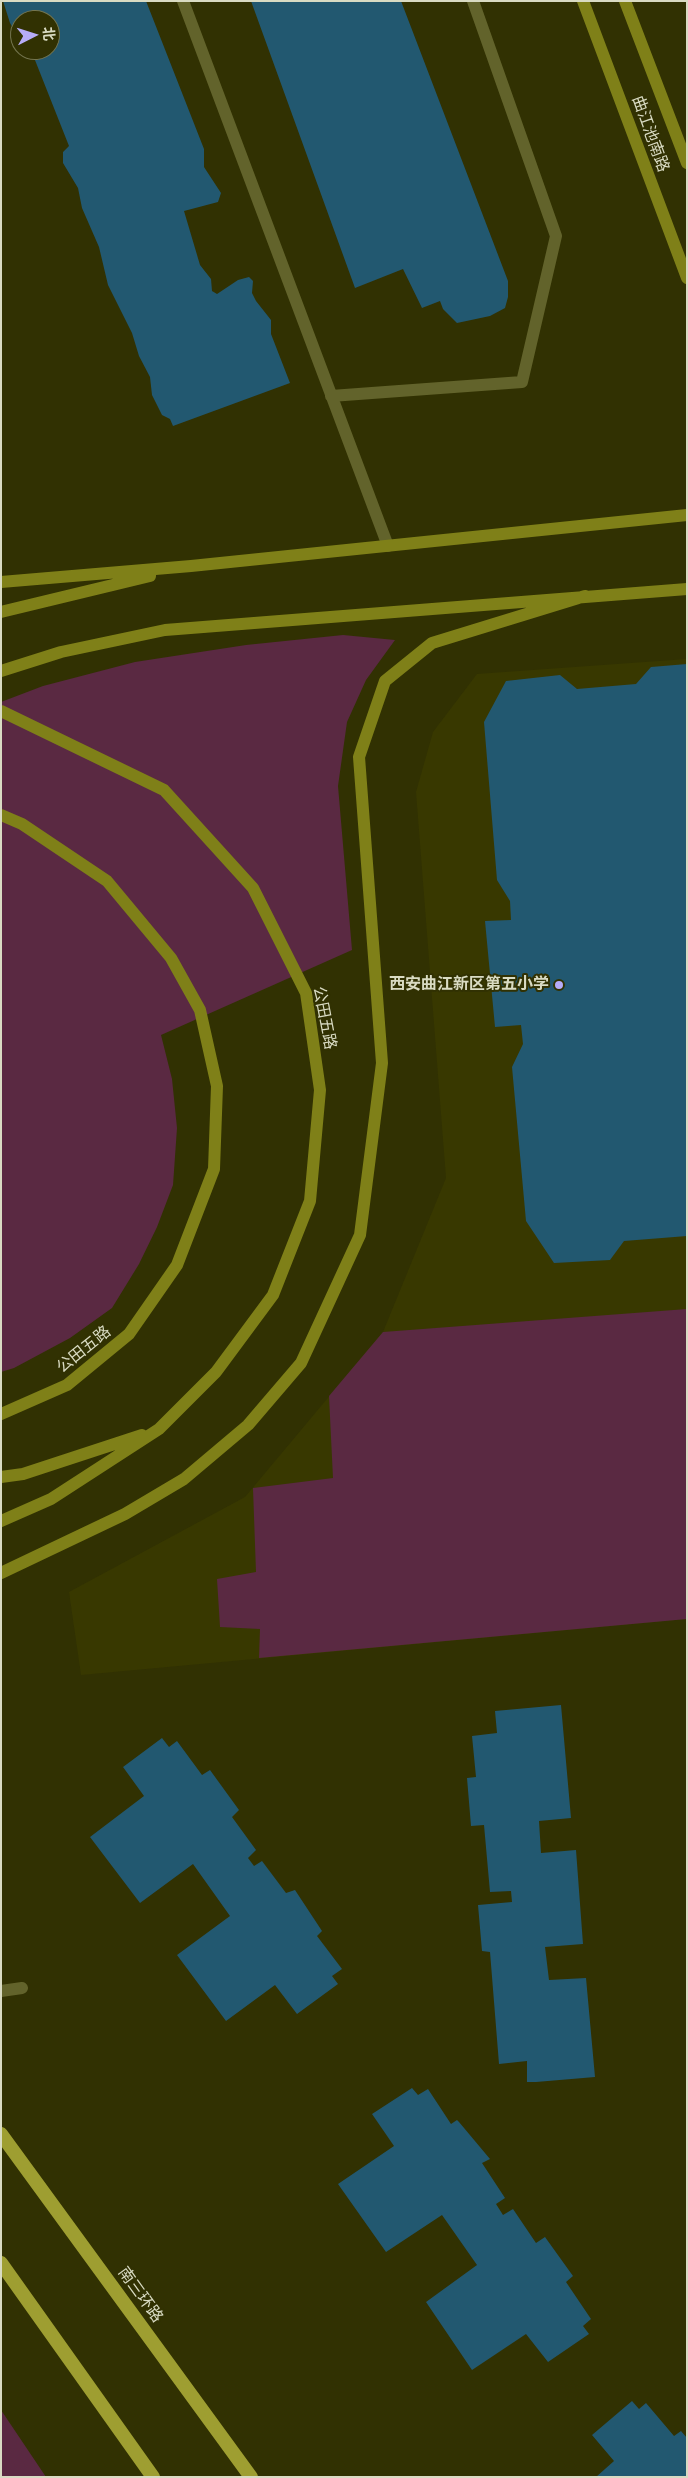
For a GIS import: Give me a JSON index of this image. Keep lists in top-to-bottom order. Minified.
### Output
{"streets":{"highway":["南三环路"],"main road":["曲江池南路","公田五路"]},"places":["西安曲江新区第五小学"],"north":"right"}
